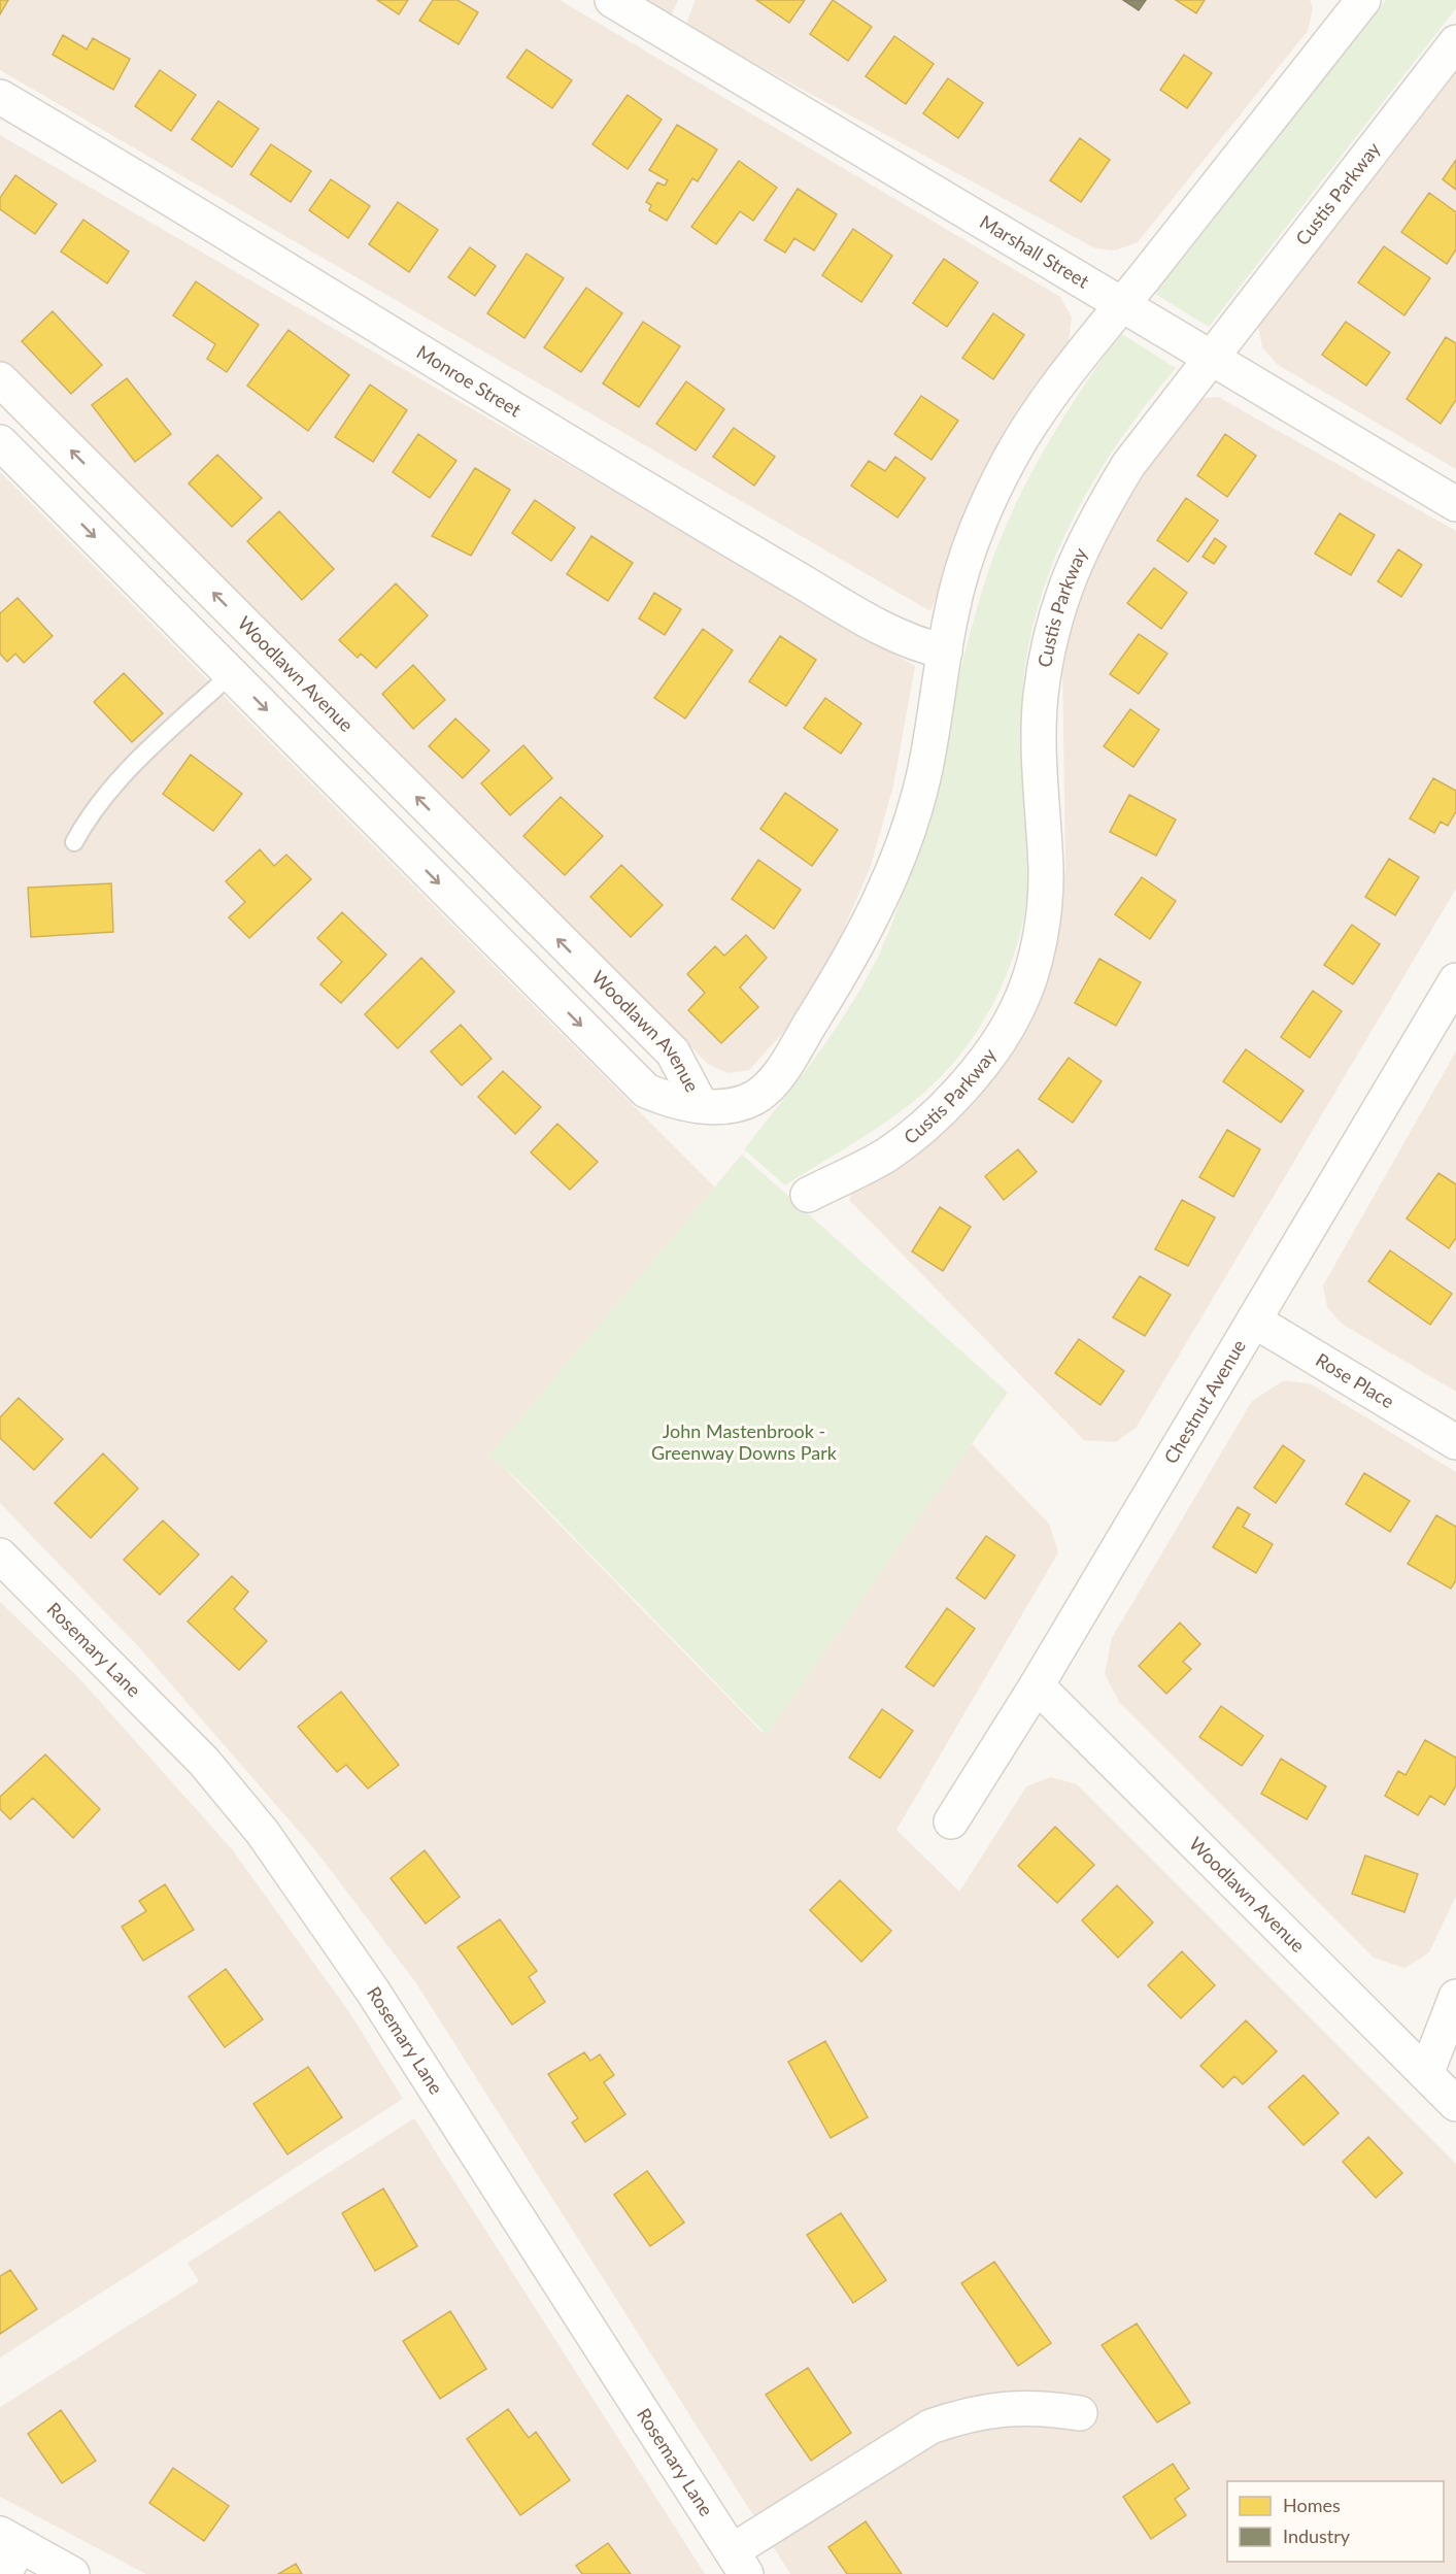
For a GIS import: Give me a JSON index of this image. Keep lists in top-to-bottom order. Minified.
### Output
{"streets":{"street":["Custis Parkway","Marshall Street","Monroe Street","Woodlawn Avenue","Rose Place","Chestnut Avenue","Rosemary Lane"]},"crossings":[["Custis Parkway","Marshall Street"],["Woodlawn Avenue","Chestnut Avenue"],["Rose Place","Chestnut Avenue"]],"parks":["John Mastenbrook - Greenway Downs Park"],"legend":["Homes","Industry"]}
